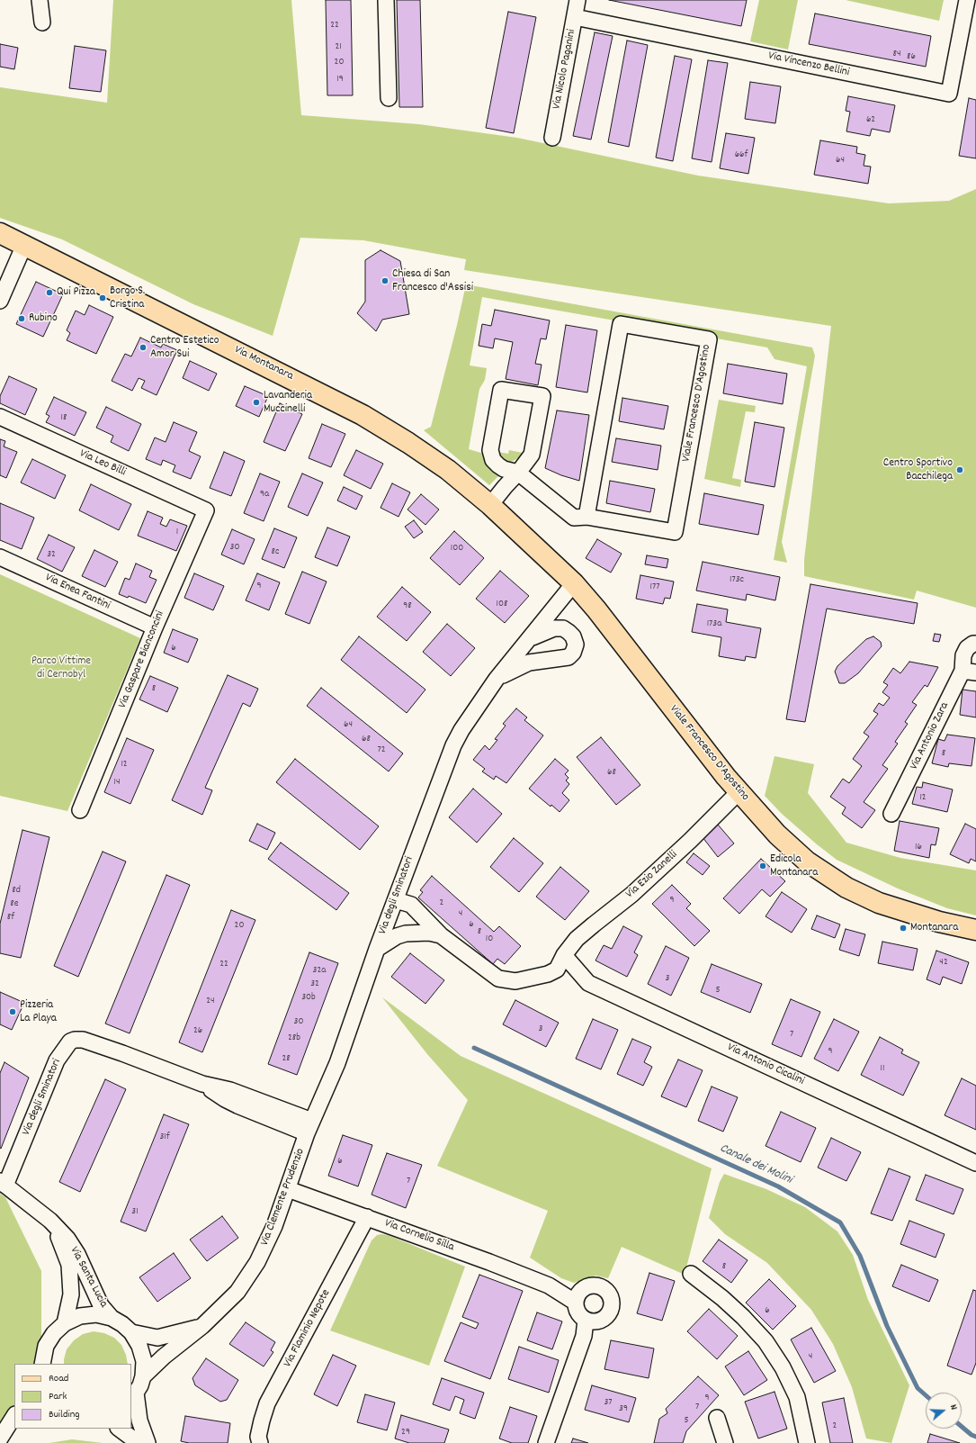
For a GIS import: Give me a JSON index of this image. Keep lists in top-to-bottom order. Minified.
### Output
{"streets":{"main road":["Via Montanara","Viale Francesco D'Agostino"],"street":["Via Vincenzo Bellini","Via Nicolo Paganini","Via Leo Billi","Via Enea Fantini","Via Gaspare Bianconcini","Via Antonio Zara","Via Ezio Zanelli","Via degli Sminatori","Via Antonio Cicalini","Via Clemente Prudenzio","Via Cornelio Silla","Via Santa Lucia","Via Flaminio Nepote"]},"crossings":[["Via Vincenzo Bellini","Via Nicolo Paganini"],["Via Montanara","Viale Francesco D'Agostino"],["Viale Francesco D'Agostino","Via Ezio Zanelli"],["Viale Francesco D'Agostino","Via degli Sminatori"],["Via Leo Billi","Via Gaspare Bianconcini"],["Via Enea Fantini","Via Gaspare Bianconcini"],["Via Ezio Zanelli","Via Antonio Cicalini"],["Via degli Sminatori","Via Clemente Prudenzio"],["Via degli Sminatori","Via Santa Lucia"],["Via Clemente Prudenzio","Via Cornelio Silla"],["Via Clemente Prudenzio","Via Santa Lucia"],["Via Cornelio Silla","Via Flaminio Nepote"]],"water":["Canale dei Molini"],"parks":["Parco Vittime di Cernobyl"],"places":["Chiesa di San Francesco d'Assisi","Qui Pizza","Borgo S. Cristina","Rubino","Centro Estetico Amor Sui","Lavanderia Muccinelli","Centro Sportivo Bacchilega","Edicola Montanara","Montanara","Pizzeria La Playa"],"house_numbers":["22","21","84","86","20","19","62","66f","64","18","9a","1","30","100","8c","32","173c","9","177","108","98","173a","6","8","64","68","72","8","12","68","14","12","16","8d","9","2","8e","4","8f","6","20","8","10","42","22","32a","3","32","5","30b","24","30","3","26","7","28b","9","28","11","31f","6","7","31","8","6","4","9","37","7","39","5","2","29"],"legend":["Road","Park","Building"],"north":"right"}
